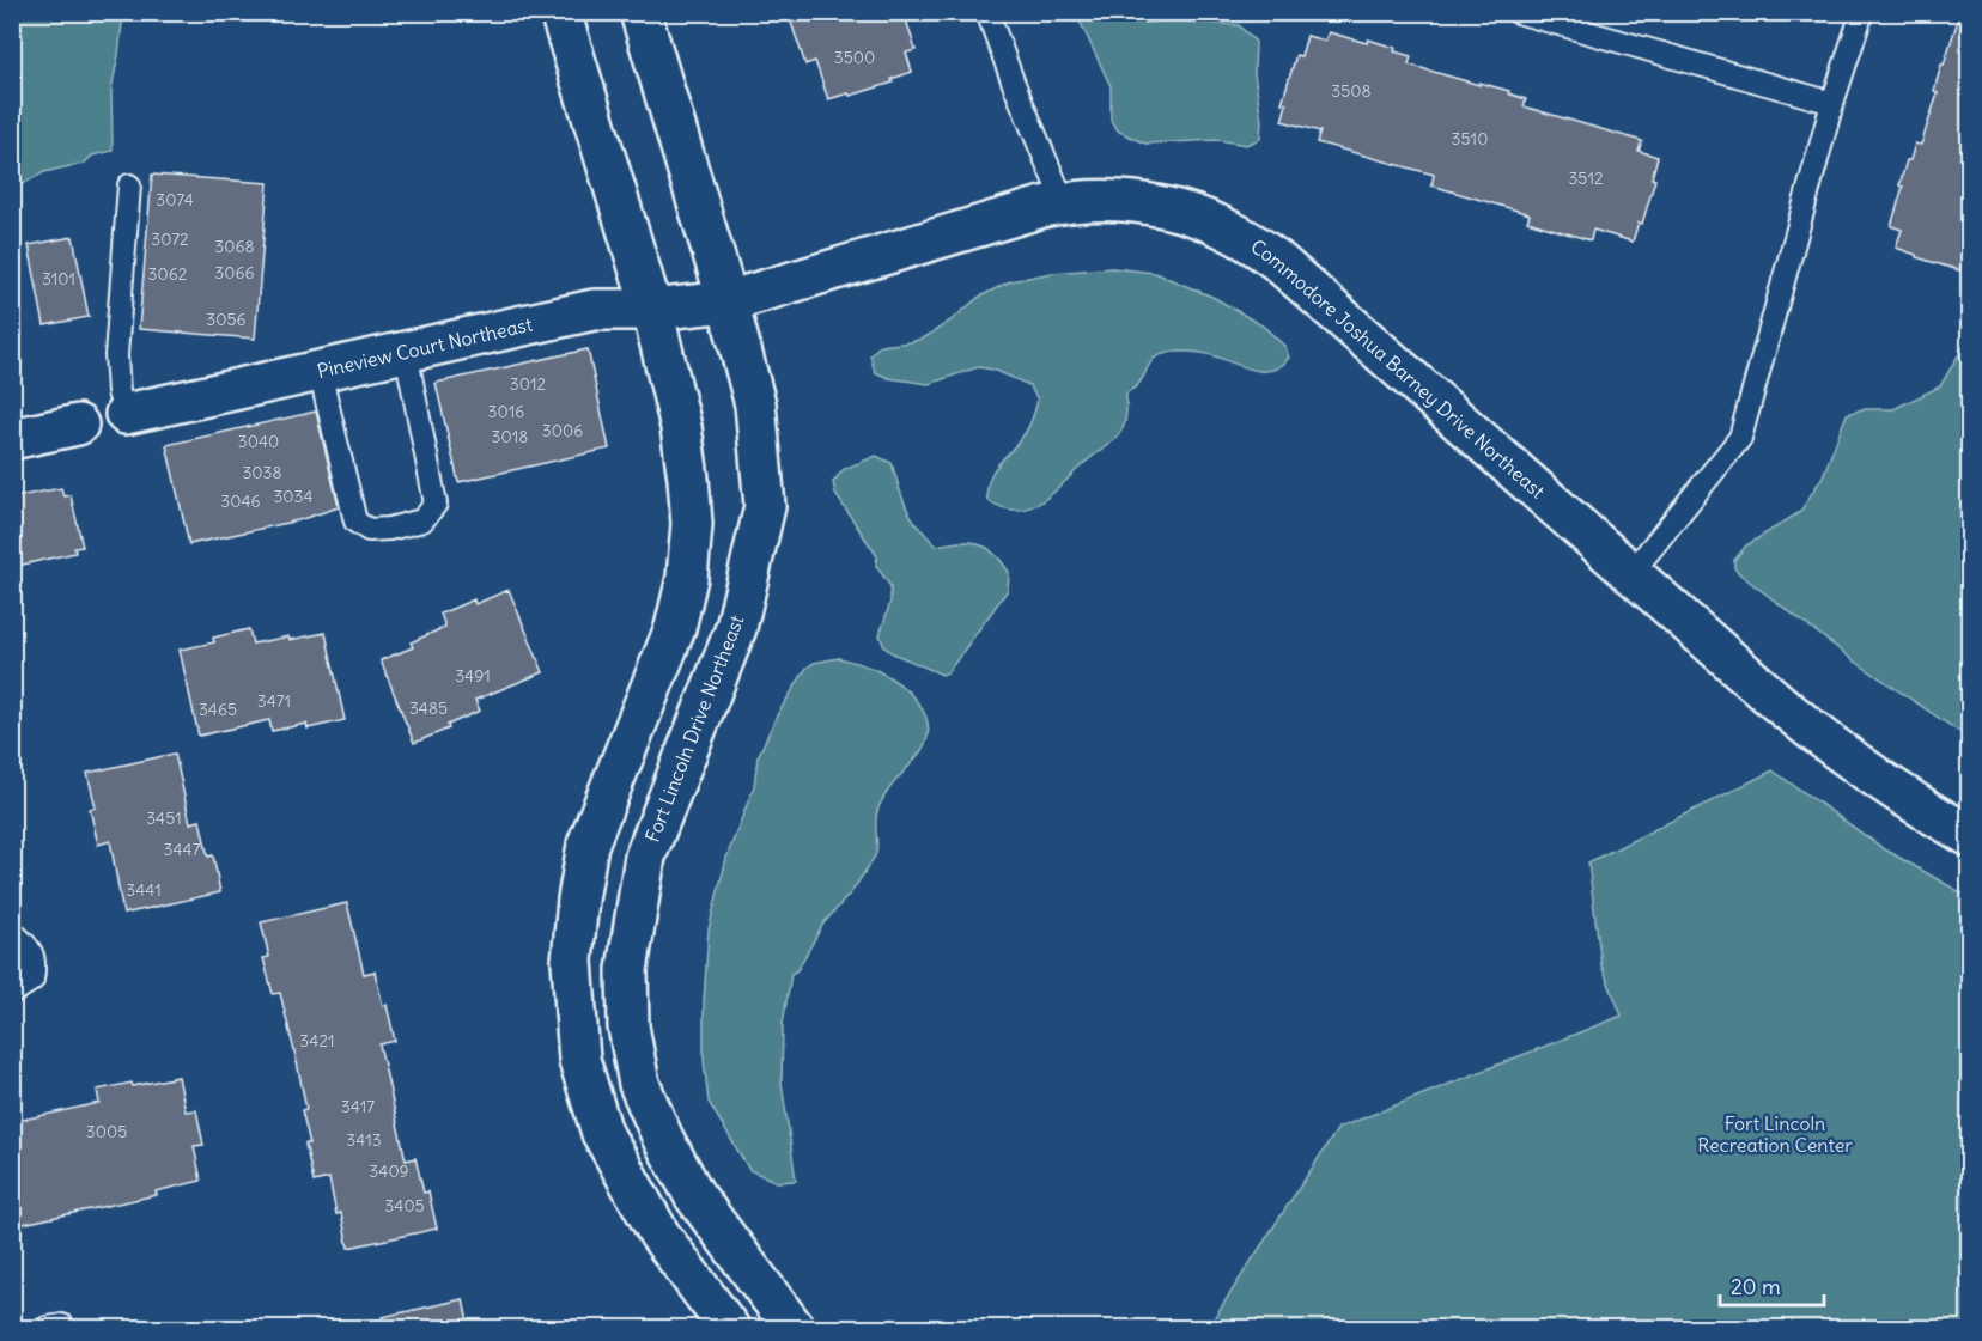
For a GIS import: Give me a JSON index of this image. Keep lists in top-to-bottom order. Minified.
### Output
{"streets":{"street":["Pineview Court Northeast","Commodore Joshua Barney Drive Northeast","Fort Lincoln Drive Northeast"]},"crossings":[["Pineview Court Northeast","Commodore Joshua Barney Drive Northeast"],["Pineview Court Northeast","Fort Lincoln Drive Northeast"],["Commodore Joshua Barney Drive Northeast","Fort Lincoln Drive Northeast"]],"parks":["Fort Lincoln Recreation Center"],"house_numbers":["3500","3508","3510","3512","3074","3072","3068","3066","3062","3101","3056","3012","3016","3006","3018","3040","3038","3034","3046","3491","3471","3485","3465","3451","3447","3441","3421","3417","3005","3413","3409","3405"],"scale_bar":"20 m"}
